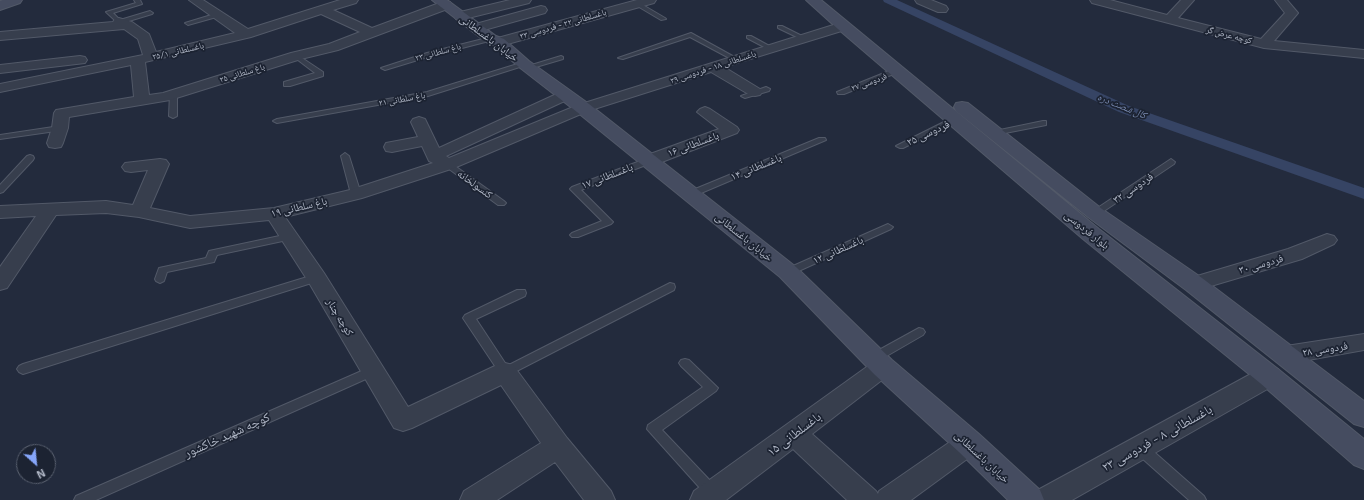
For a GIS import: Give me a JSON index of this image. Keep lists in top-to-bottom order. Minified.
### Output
{"streets":{"main road":["خیابان باغسلطانی","بلوار فردوسی"],"street":["باغسلطانی ۲۲ - فردوسی ۳۳","کوچه عرض گر","باغسلطانی ۲۵/۱","باغسلطانی ۱۸ - فردوسی ۲۹","باغ سلطانی ۲۵","باغسلطانی ۱۶","باغ سلطانی ۱۹","فردوسی ۳۰","کوچه چنار","فردوسی ۲۸","باغسلطانی ۱۵","باغسلطانی ۸ - فردوسی ۲۳"],"lane":["باغ سلطانی ۲۳","فردوسی ۲۷","باغ سلطانی ۲۱","فردوسی ۲۵","باغسلطانی ۱۴","باغسلطانی ۱۷","کنسولخانه","فردوسی ۳۲","باغسلطانی ۱۲","کوچه شهید خاکشور"]},"crossings":[["باغسلطانی ۲۲ - فردوسی ۳۳","خیابان باغسلطانی"],["باغسلطانی ۲۲ - فردوسی ۳۳","باغ سلطانی ۲۳"],["خیابان باغسلطانی","باغ سلطانی ۲۳"],["خیابان باغسلطانی","باغسلطانی ۱۸ - فردوسی ۲۹"],["خیابان باغسلطانی","باغ سلطانی ۲۵"],["خیابان باغسلطانی","باغ سلطانی ۲۱"],["خیابان باغسلطانی","باغسلطانی ۱۶"],["خیابان باغسلطانی","باغسلطانی ۱۴"],["خیابان باغسلطانی","باغسلطانی ۱۷"],["خیابان باغسلطانی","باغ سلطانی ۱۹"],["خیابان باغسلطانی","باغسلطانی ۱۲"],["خیابان باغسلطانی","باغسلطانی ۱۵"],["باغسلطانی ۱۸ - فردوسی ۲۹","باغ سلطانی ۱۹"],["باغسلطانی ۱۸ - فردوسی ۲۹","بلوار فردوسی"],["فردوسی ۲۷","بلوار فردوسی"],["فردوسی ۲۵","بلوار فردوسی"],["باغسلطانی ۱۶","باغسلطانی ۱۷"],["کنسولخانه","باغ سلطانی ۱۹"],["فردوسی ۳۲","بلوار فردوسی"],["باغ سلطانی ۱۹","کوچه چنار"],["بلوار فردوسی","فردوسی ۳۰"],["بلوار فردوسی","فردوسی ۲۸"],["بلوار فردوسی","باغسلطانی ۸ - فردوسی ۲۳"],["کوچه چنار","کوچه شهید خاکشور"]],"water":["کال شصت دره"],"north":"bottom right"}
